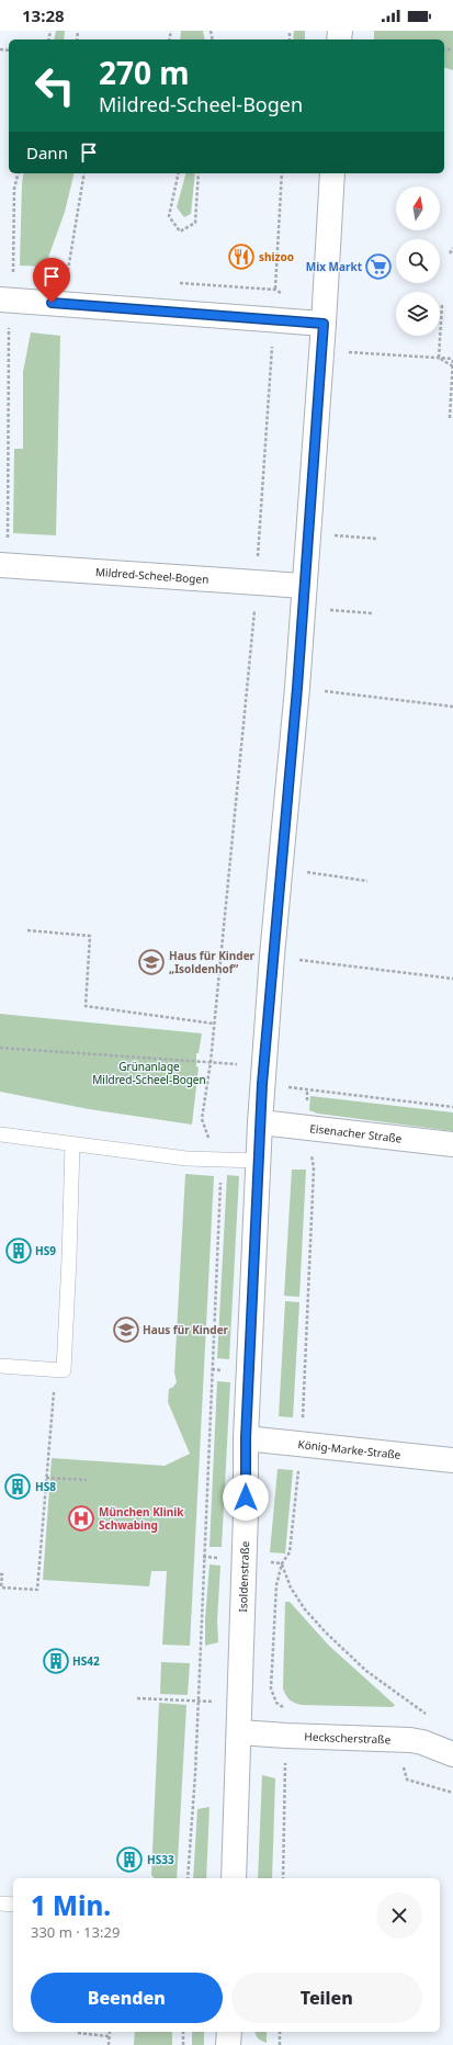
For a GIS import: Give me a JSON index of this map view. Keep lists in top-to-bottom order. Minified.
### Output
{"streets":{"street":["Mildred-Scheel-Bogen","Eisenacher Straße","König-Marke-Straße","Isoldenstraße","Heckscherstraße"]},"crossings":[["Mildred-Scheel-Bogen","Isoldenstraße"],["Eisenacher Straße","Isoldenstraße"],["König-Marke-Straße","Isoldenstraße"],["Isoldenstraße","Heckscherstraße"]],"parks":["Grünanlage Mildred-Scheel-Bogen"],"places":{"restaurant":["shizoo"],"supermarket":["Mix Markt"],"school or university":["Haus für Kinder „Isoldenhof“","Haus für Kinder"],"building":["HS9","HS8","HS42","HS33"],"hospital":["München Klinik Schwabing"]},"north":"top","page":{"status":"13:28","turn":["270 m","Mildred-Scheel-Bogen"],"then":"Dann","heading":["1 Min.","330 m · 13:29"],"buttons":["Beenden","Teilen"]}}
